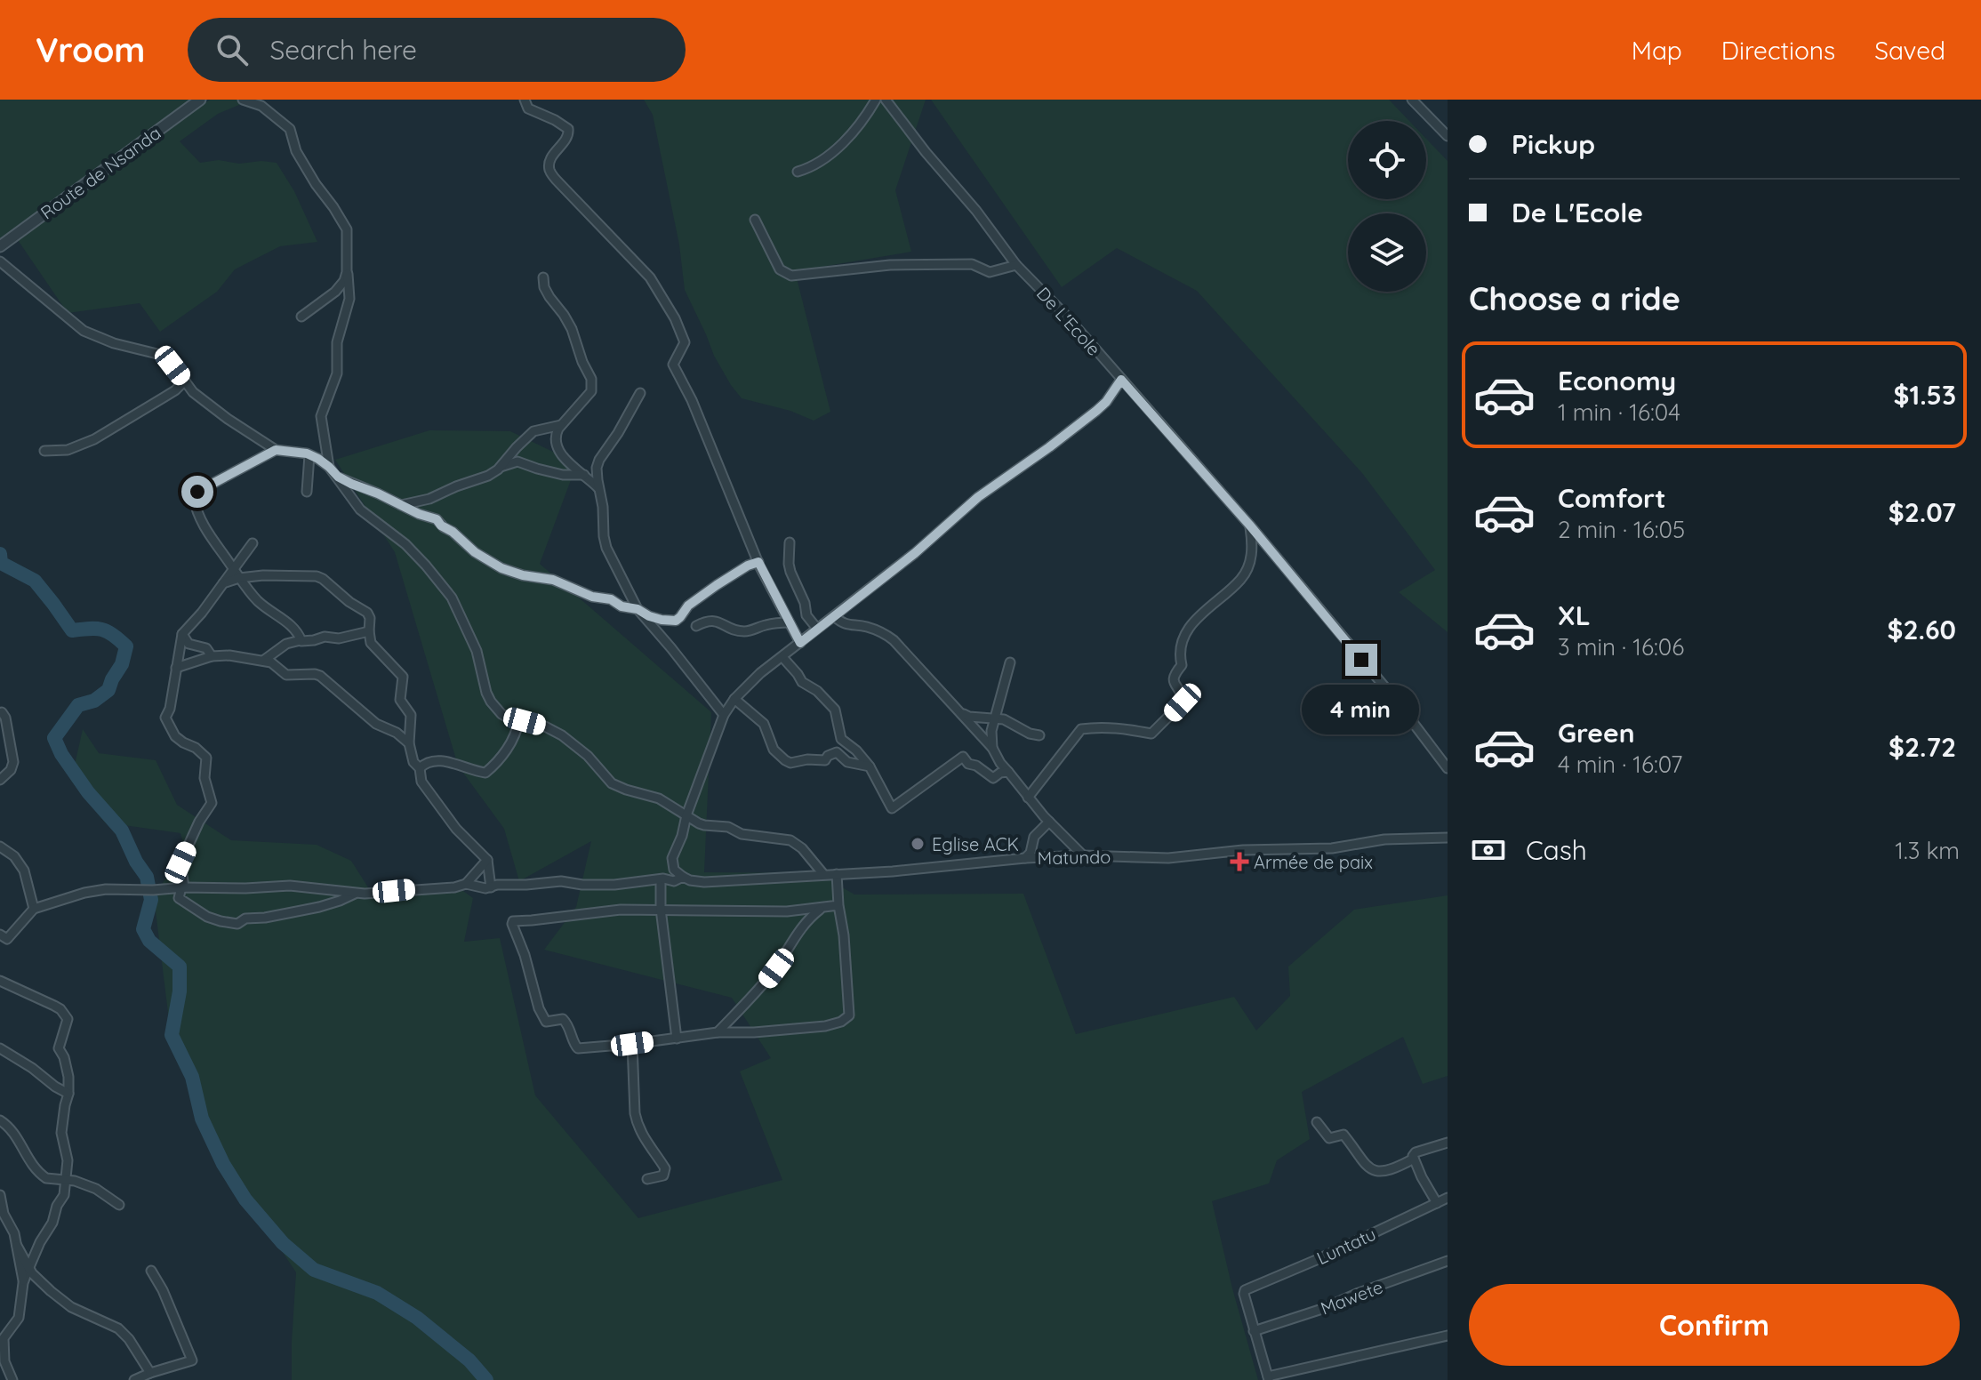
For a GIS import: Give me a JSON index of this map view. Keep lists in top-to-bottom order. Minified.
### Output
{"streets":{"street":["Route de Nsanda","De L'Ecole","Matundo","Luntatu","Mawete"]},"crossings":[["Luntatu","Mawete"]],"places":{"other":["Eglise ACK"],"health":["Armée de paix"]},"page":{"header":"Vroom","search":"Search here","nav":["Map","Directions","Saved"],"banner":["Pickup","De L'Ecole"],"heading":"Choose a ride","list":[{"name":"Economy","note":"1 min · 16:04","value":"$1.53"},{"name":"Comfort","note":"2 min · 16:05","value":"$2.07"},{"name":"XL","note":"3 min · 16:06","value":"$2.60"},{"name":"Green","note":"4 min · 16:07","value":"$2.72"}],"bubble":"4 min","pay":["Cash","1.3 km"],"buttons":"Confirm"}}
